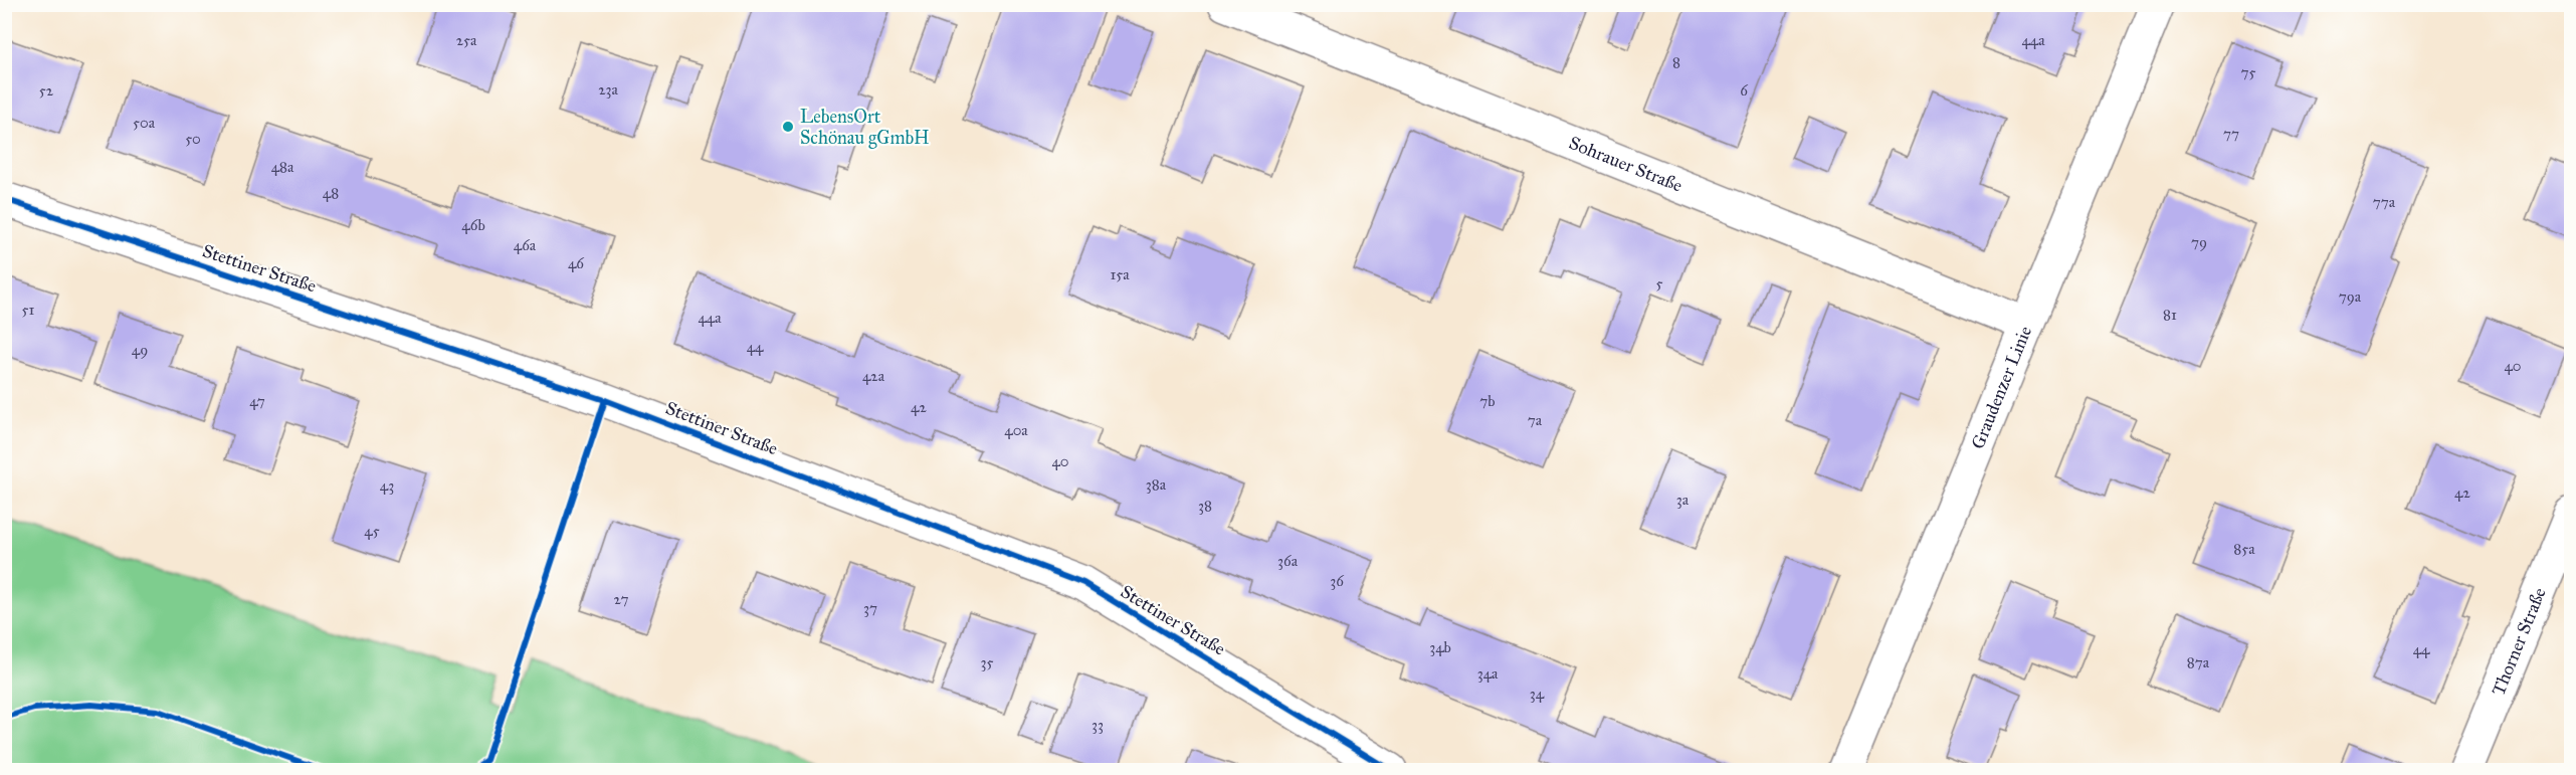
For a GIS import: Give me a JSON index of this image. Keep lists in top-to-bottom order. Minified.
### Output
{"streets":{"street":["Sohrauer Straße","Stettiner Straße","Graudenzer Linie","Thorner Straße"]},"crossings":[["Sohrauer Straße","Graudenzer Linie"]],"places":["LebensOrt Schönau gGmbH"],"house_numbers":["25a","44a","8","75","23a","52","6","50a","77","50","48a","48","77a","46b","79","46a","46","15a","5","79a","51","81","44a","44","49","40","42a","47","7b","42","7a","40a","40","38a","43","42","3a","38","45","85a","36a","36","27","37","34b","44","35","87a","34a","34","33"]}
